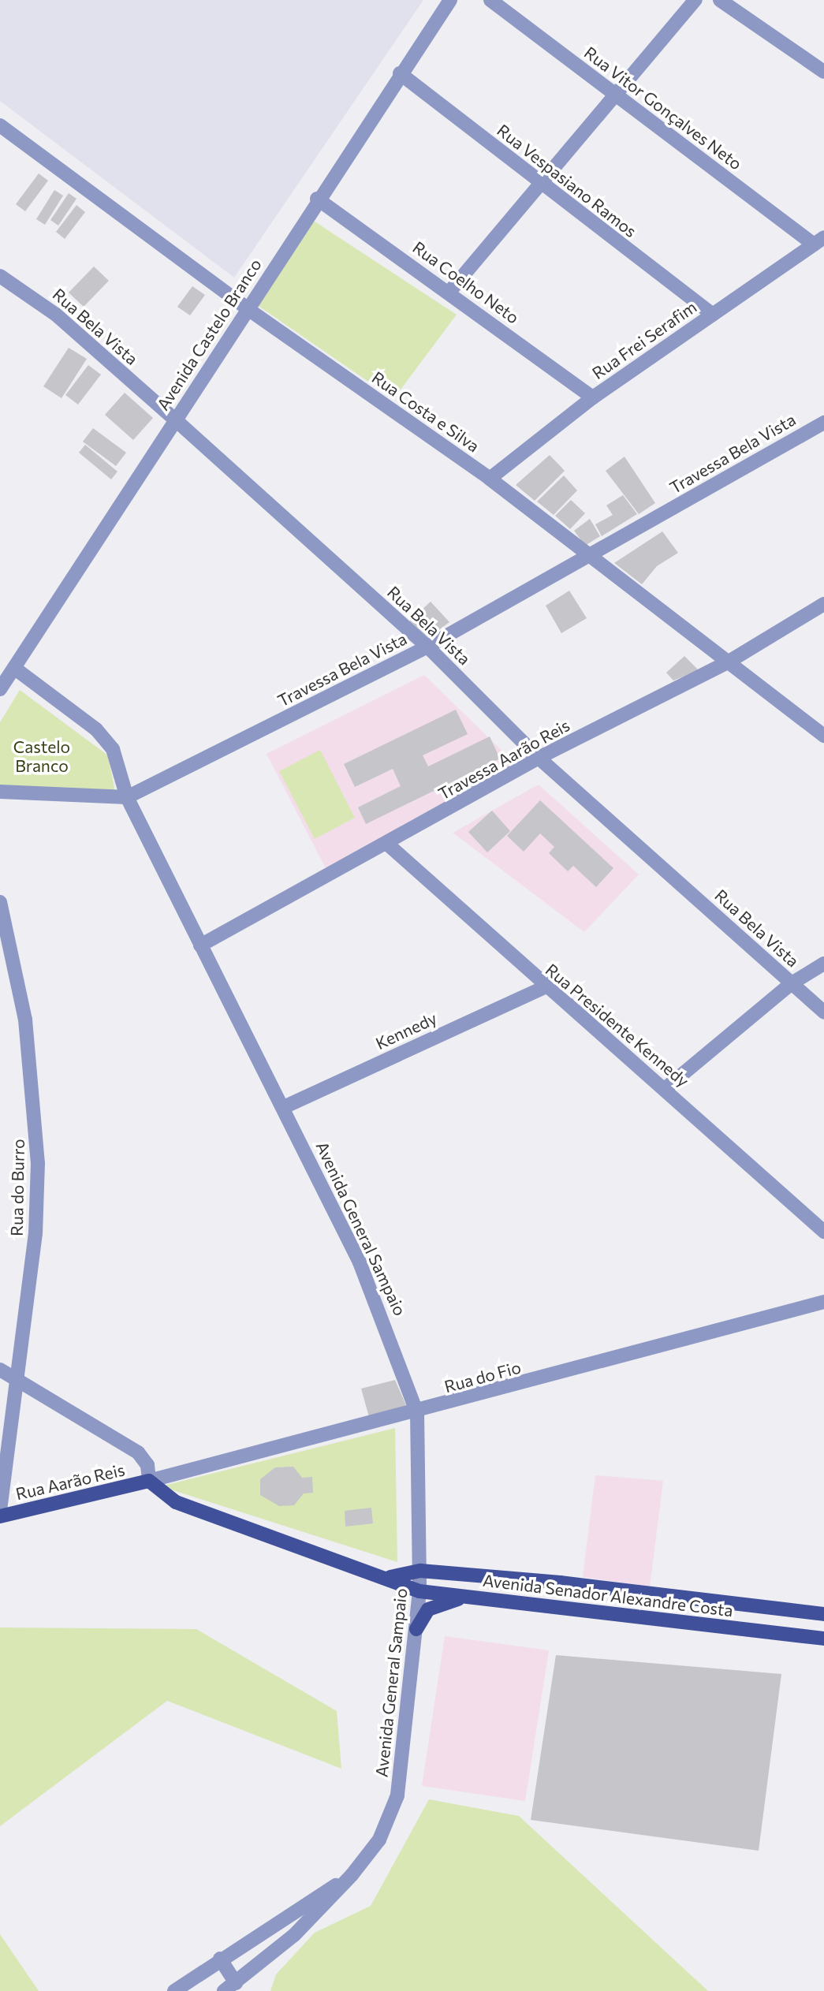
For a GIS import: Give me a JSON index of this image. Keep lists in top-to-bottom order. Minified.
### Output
{"streets":{"main road":["Rua Aarão Reis","Avenida Senador Alexandre Costa"],"street":["Rua Vitor Gonçalves Neto","Rua Vespasiano Ramos","Rua Coelho Neto","Rua Bela Vista","Avenida Castelo Branco","Rua Frei Serafim","Rua Costa e Silva","Travessa Bela Vista","Travessa Aarão Reis","Rua Presidente Kennedy","Kennedy","Rua do Burro","Avenida General Sampaio","Rua do Fio"]},"crossings":[["Rua Vitor Gonçalves Neto","Rua Frei Serafim"],["Rua Vespasiano Ramos","Avenida Castelo Branco"],["Rua Vespasiano Ramos","Rua Frei Serafim"],["Rua Coelho Neto","Avenida Castelo Branco"],["Rua Coelho Neto","Rua Frei Serafim"],["Rua Bela Vista","Avenida Castelo Branco"],["Rua Bela Vista","Travessa Bela Vista"],["Rua Bela Vista","Travessa Aarão Reis"],["Avenida Castelo Branco","Rua Costa e Silva"],["Avenida Castelo Branco","Avenida General Sampaio"],["Rua Frei Serafim","Rua Costa e Silva"],["Rua Costa e Silva","Travessa Bela Vista"],["Rua Costa e Silva","Travessa Aarão Reis"],["Travessa Bela Vista","Avenida General Sampaio"],["Travessa Aarão Reis","Rua Presidente Kennedy"],["Travessa Aarão Reis","Avenida General Sampaio"],["Rua Presidente Kennedy","Kennedy"],["Kennedy","Avenida General Sampaio"],["Avenida General Sampaio","Rua do Fio"],["Avenida General Sampaio","Avenida Senador Alexandre Costa"],["Rua do Fio","Rua Aarão Reis"],["Rua do Fio","Avenida Senador Alexandre Costa"],["Rua Aarão Reis","Avenida Senador Alexandre Costa"]],"parks":["Castelo Branco"]}
